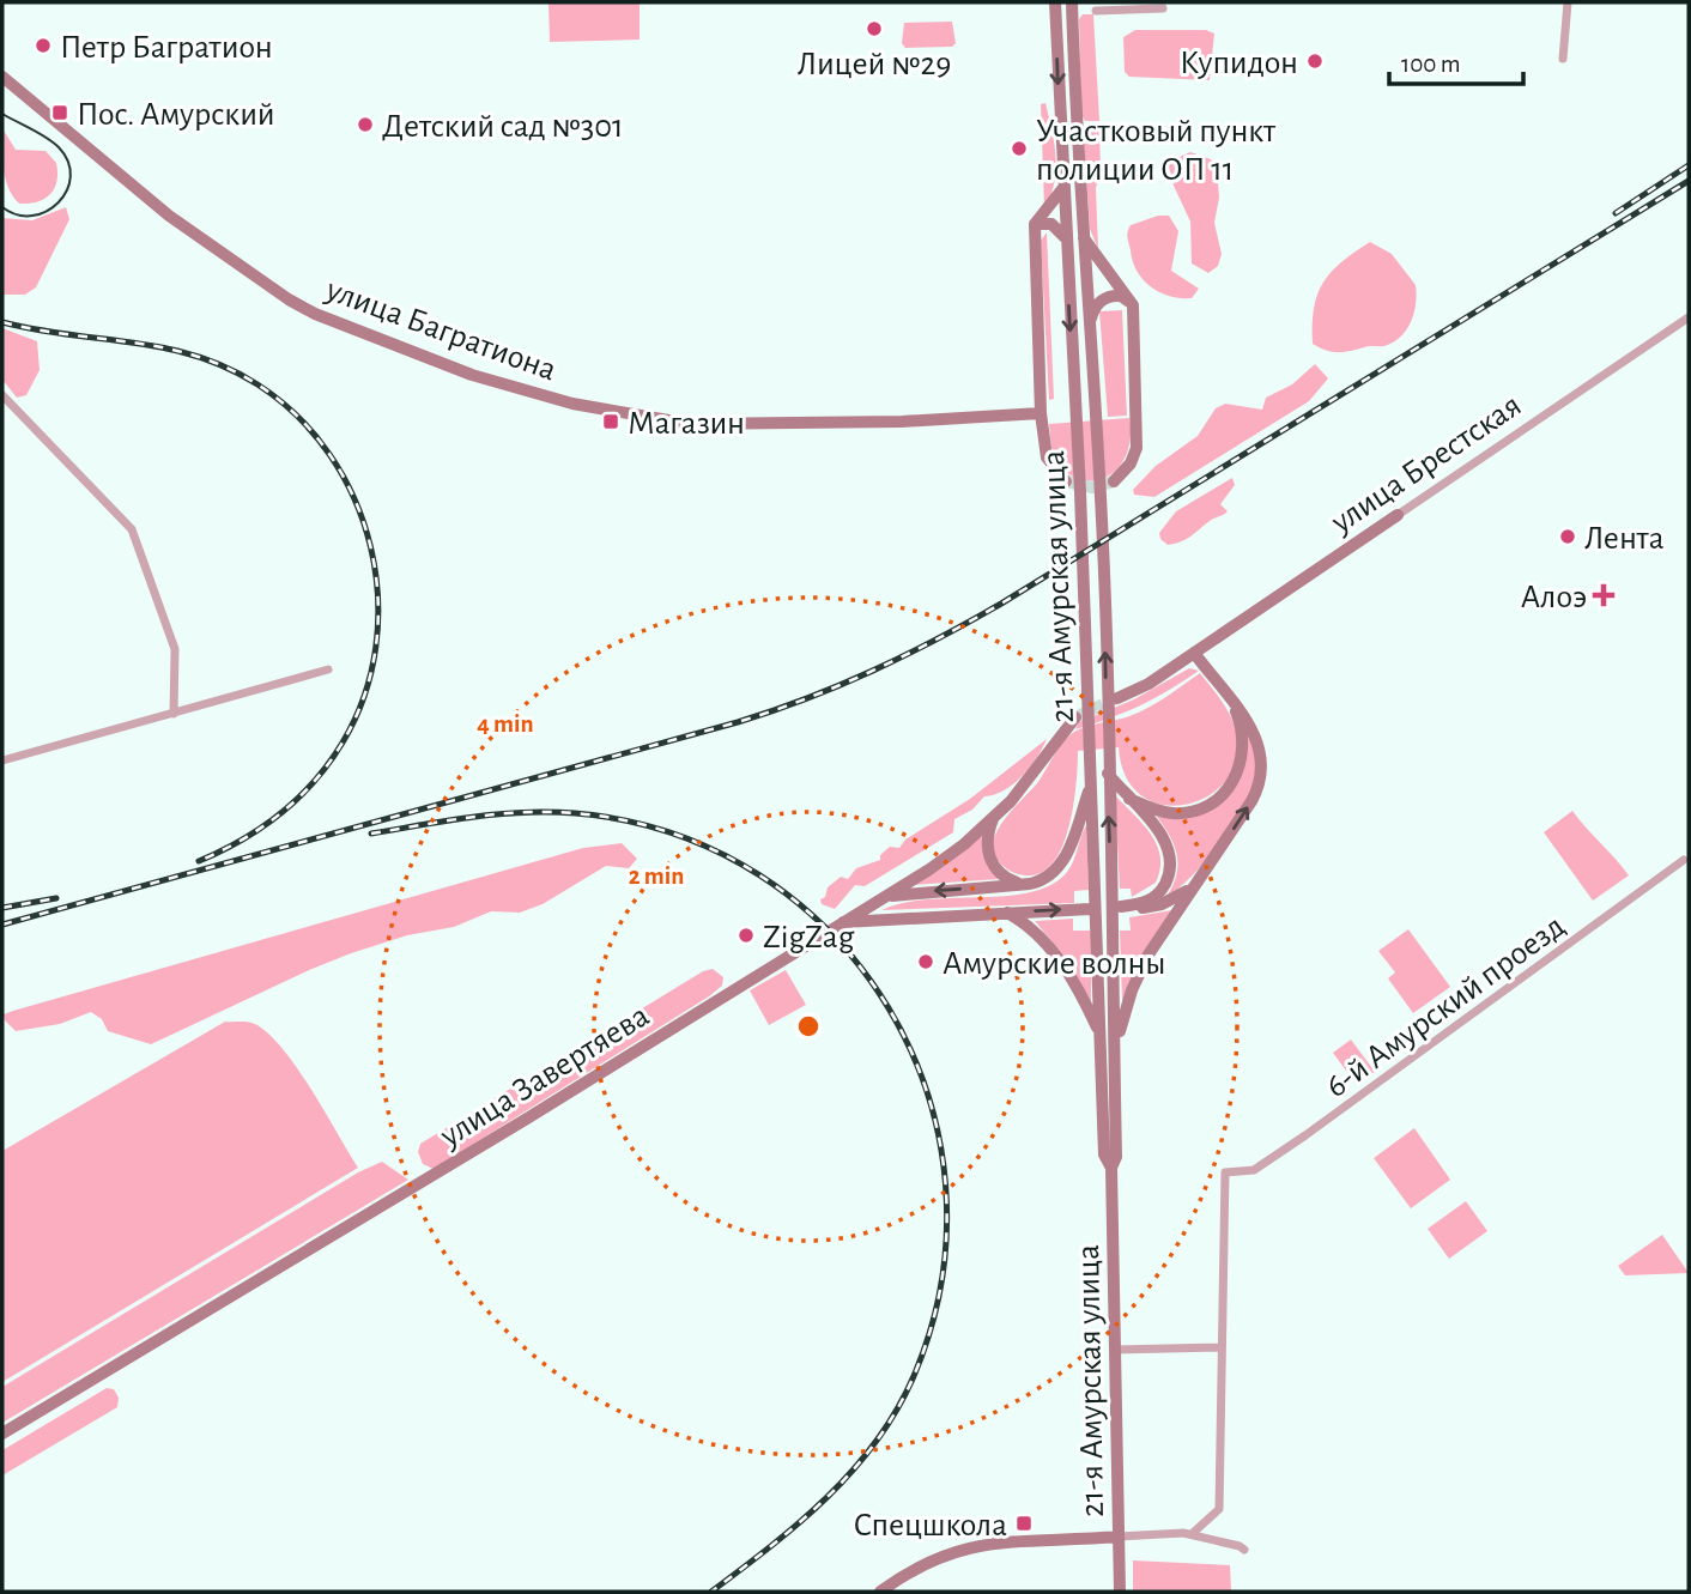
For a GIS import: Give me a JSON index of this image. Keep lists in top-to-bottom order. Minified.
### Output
{"streets":{"main road":["улица Багратиона","улица Брестская","21-я Амурская улица","улица Завертяева"],"street":["6-й Амурский проезд"]},"places":{"other":["Лицей №29","Петр Багратион","Купидон","Детский сад №301","Участковый пункт полиции ОП 11","Лента","ZigZag","Амурские волны"],"transit":["Пос. Амурский","Магазин","Спецшкола"],"health":["Алоэ"]},"scale_bar":"100 m","rings":["4 min","2 min"]}
